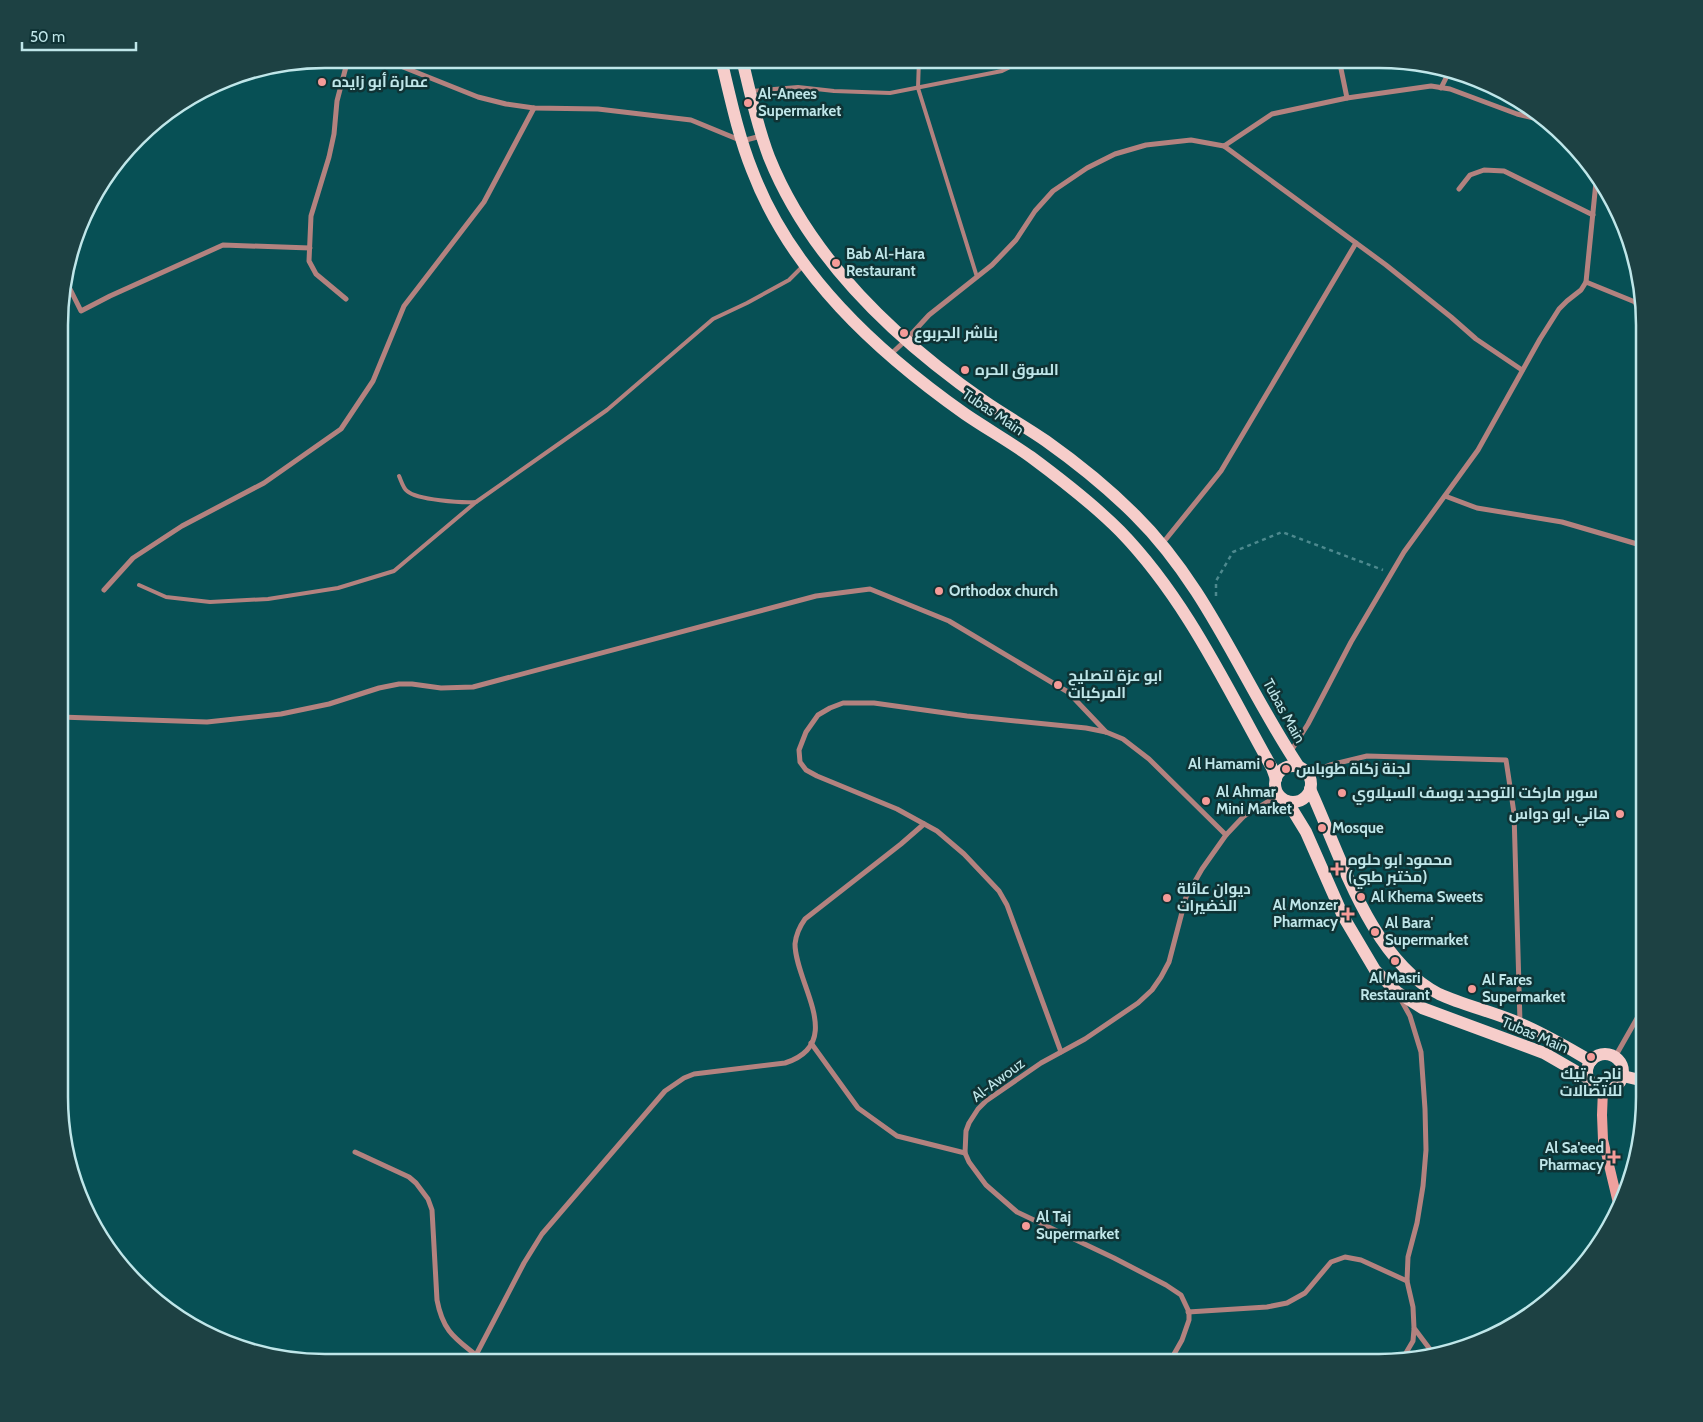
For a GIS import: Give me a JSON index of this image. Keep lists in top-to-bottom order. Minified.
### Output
{"streets":{"main road":["Tubas Main"],"street":["Al-Awouz"]},"crossings":[["Tubas Main","Al-Awouz"]],"places":{"other":["عمارة أبو زايده","Al-Anees Supermarket","Bab Al-Hara Restaurant","بناشر الجربوع","السوق الحره","Orthodox church","ابو عزة لتصليح المركبات","Al Hamami","لجنة زكاة طوباس","سوبر ماركت التوحيد يوسف السيلاوي","Al Ahmar Mini Market","هاني ابو دواس","Mosque","Al Khema Sweets","ديوان عائلة الخضيرات","Al Bara' Supermarket","Al Masri Restaurant","Al Fares Supermarket","ناجي تيك للاتصالات","Al Taj Supermarket"],"health":["محمود ابو حلوه (مختبر طبي)","Al Monzer Pharmacy","Al Sa'eed Pharmacy"]},"scale_bar":"50 m"}
